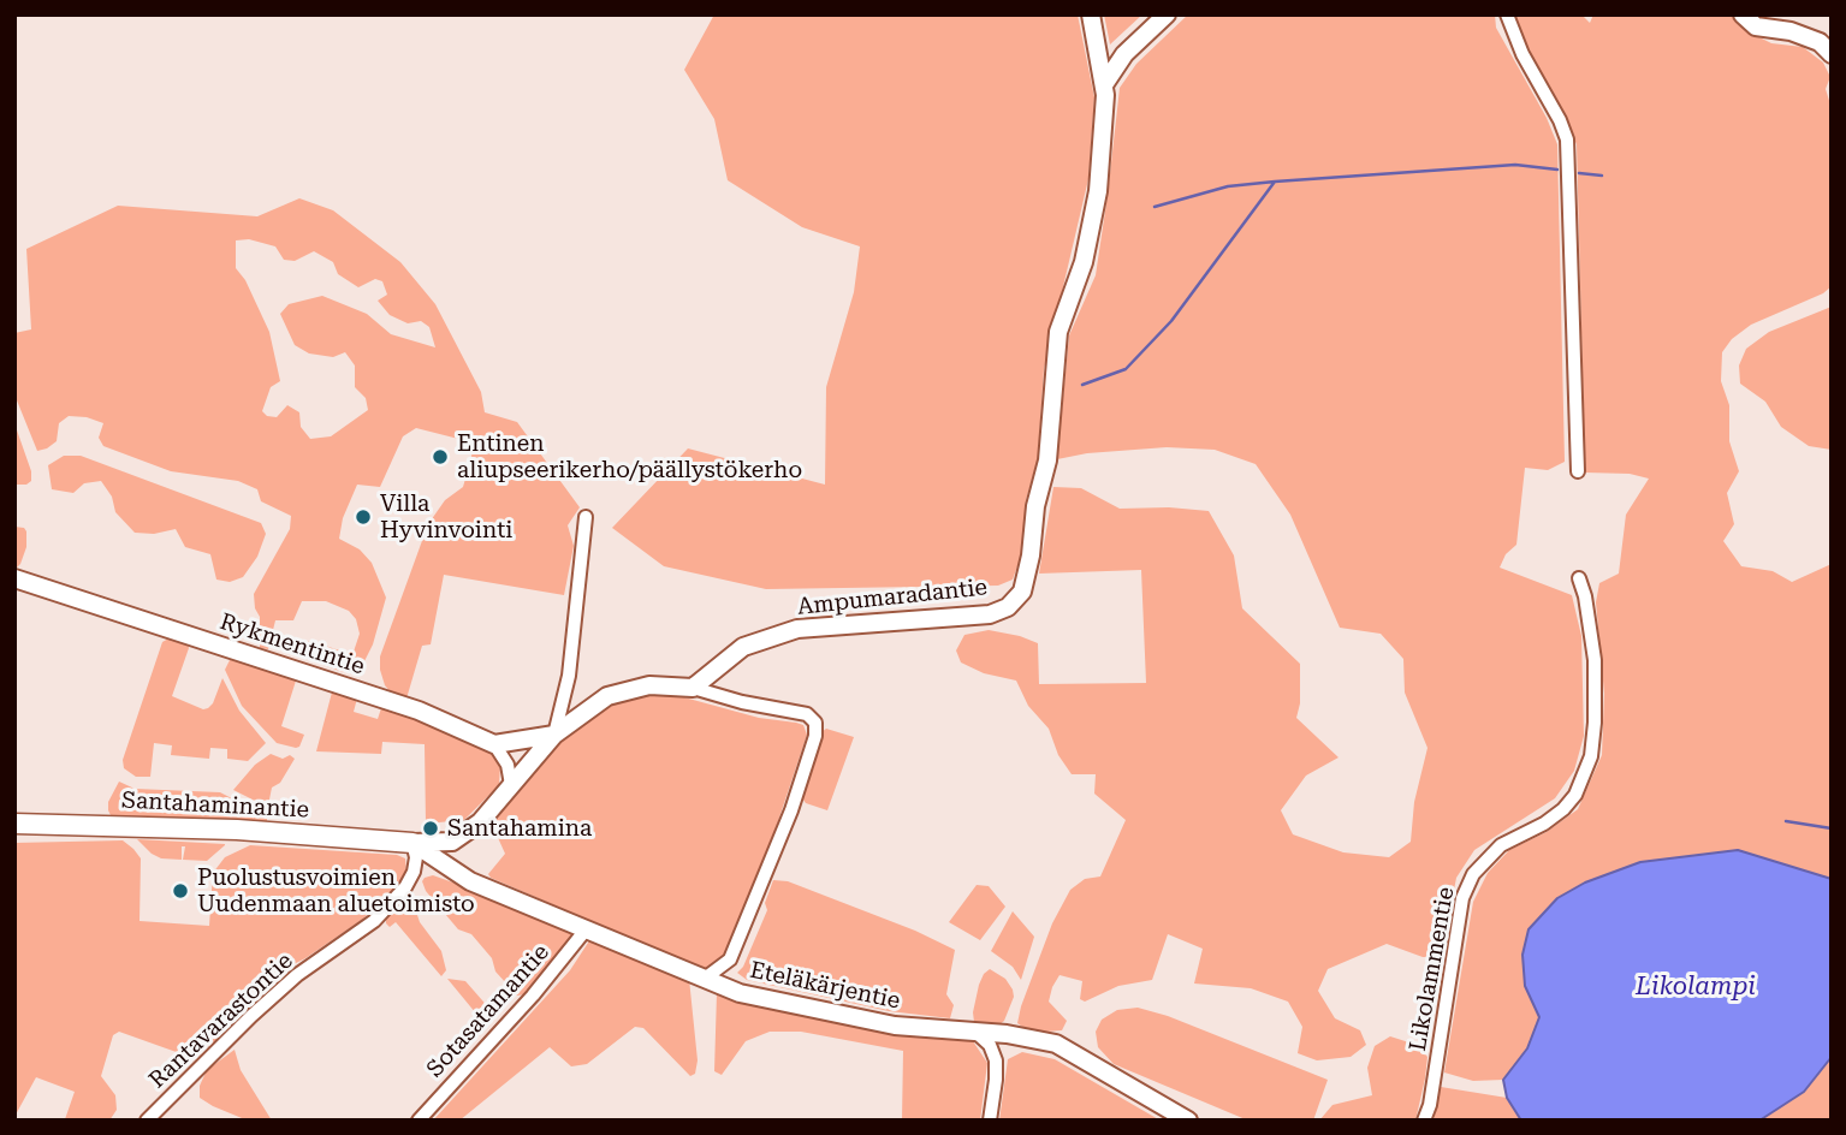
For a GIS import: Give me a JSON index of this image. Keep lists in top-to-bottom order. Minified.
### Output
{"streets":{"main road":["Santahaminantie"],"street":["Ampumaradantie","Rykmentintie","Likolammentie","Eteläkärjentie","Sotasatamantie","Rantavarastontie"]},"crossings":[["Santahaminantie","Eteläkärjentie"],["Santahaminantie","Rantavarastontie"],["Eteläkärjentie","Sotasatamantie"],["Eteläkärjentie","Rantavarastontie"]],"water":["Likolampi"],"places":["Entinen aliupseerikerho/päällystökerho","Villa Hyvinvointi","Santahamina","Puolustusvoimien Uudenmaan aluetoimisto"]}
